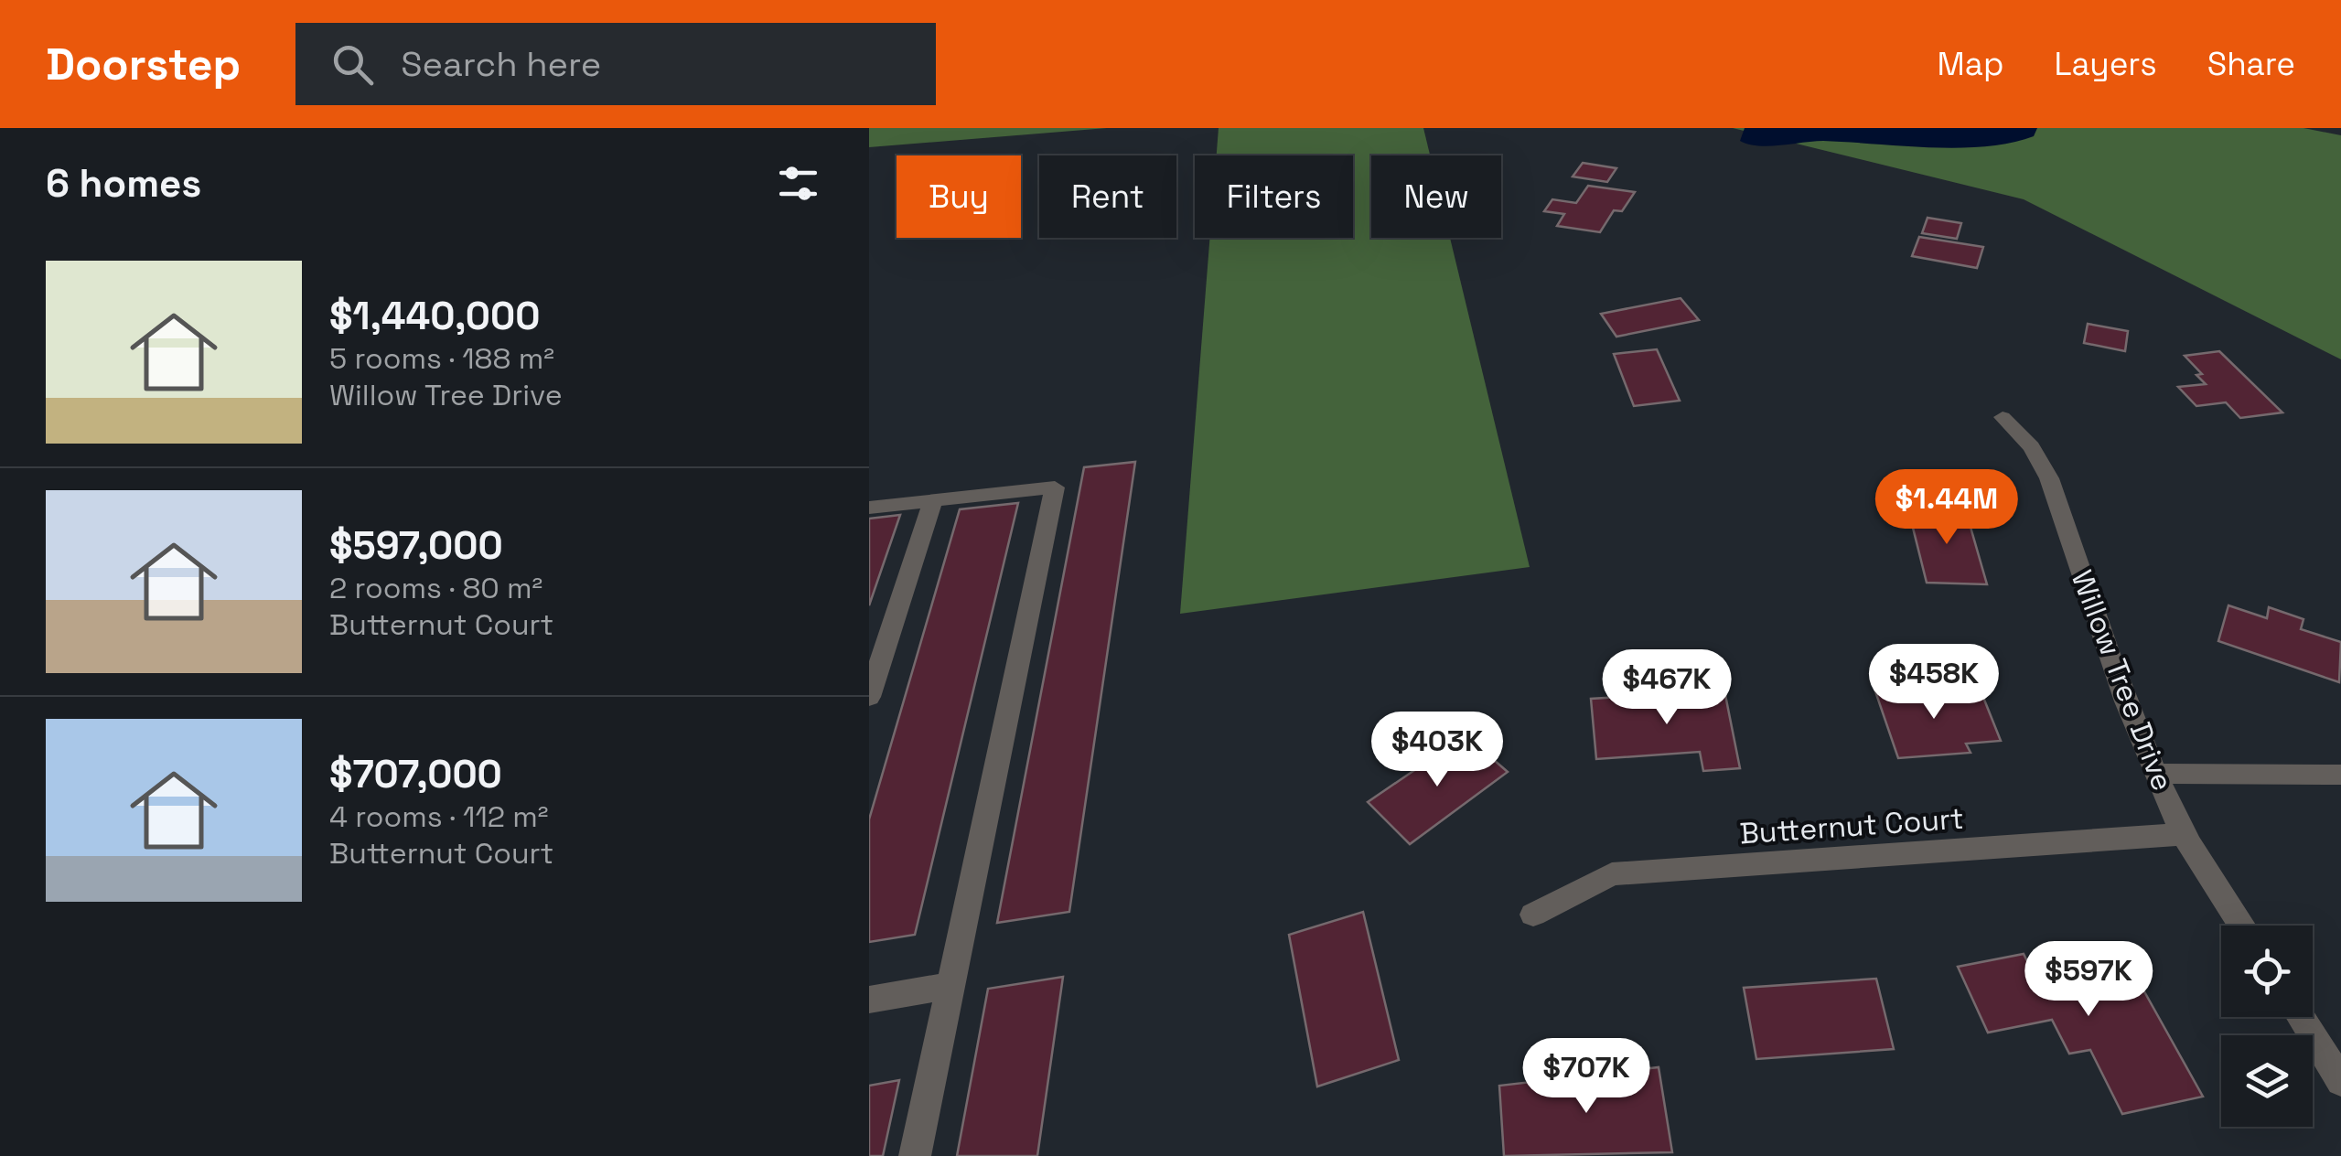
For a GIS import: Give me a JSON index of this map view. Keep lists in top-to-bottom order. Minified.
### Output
{"streets":{"street":["Willow Tree Drive","Butternut Court"]},"crossings":[["Willow Tree Drive","Butternut Court"]],"page":{"header":"Doorstep","search":"Search here","nav":["Map","Layers","Share"],"heading":"6 homes","chip":["Buy","Rent","Filters","New"],"list":[{"name":"$1,440,000","note":"5 rooms · 188 m² · Willow Tree Drive"},{"name":"$597,000","note":"2 rooms · 80 m² · Butternut Court"},{"name":"$707,000","note":"4 rooms · 112 m² · Butternut Court"}],"price":["$1.44M","$458K","$467K","$403K","$597K","$707K"]}}
